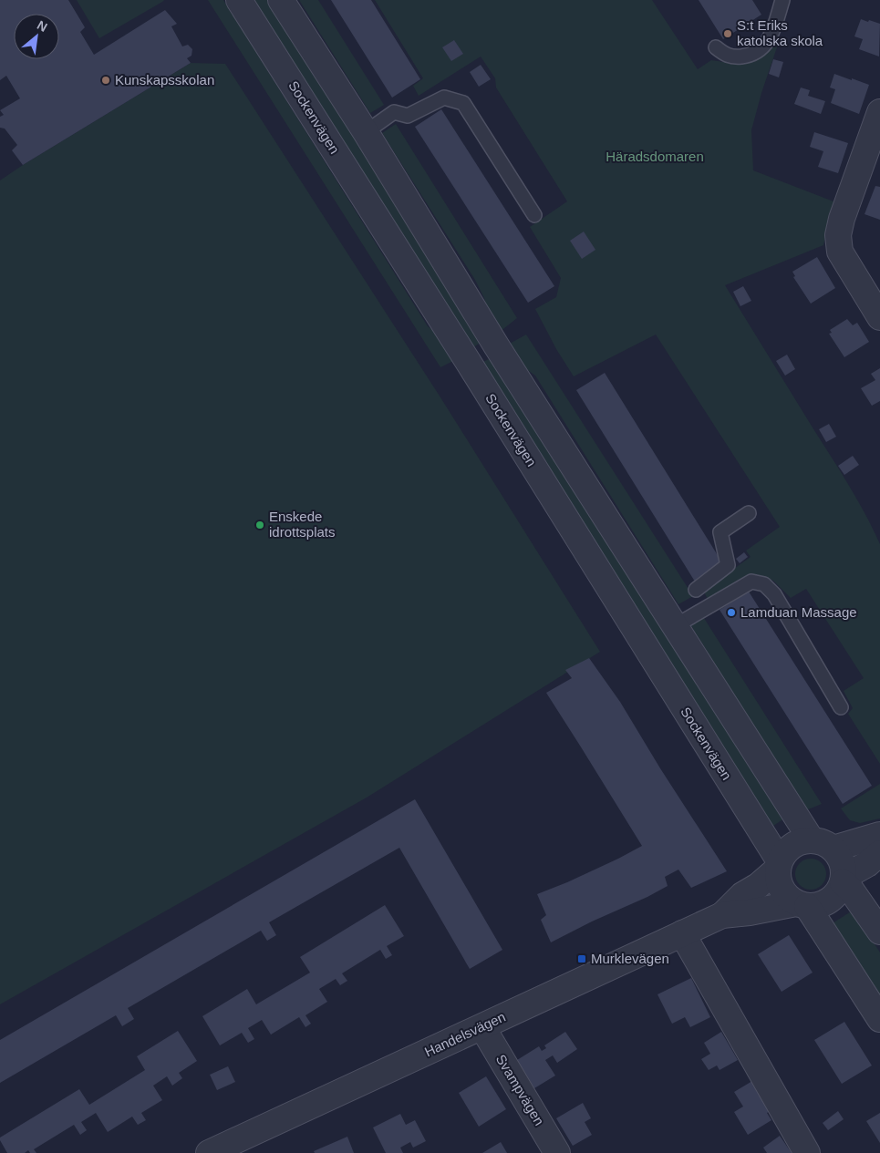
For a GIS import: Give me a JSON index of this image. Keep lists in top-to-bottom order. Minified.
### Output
{"streets":{"street":["Sockenvägen","Handelsvägen","Svampvägen"]},"crossings":[["Sockenvägen","Handelsvägen"],["Handelsvägen","Svampvägen"]],"parks":["Häradsdomaren"],"places":{"other":["S:t Eriks katolska skola","Kunskapsskolan","Enskede idrottsplats","Lamduan Massage"],"transit":["Murklevägen"]},"north":"top right"}
